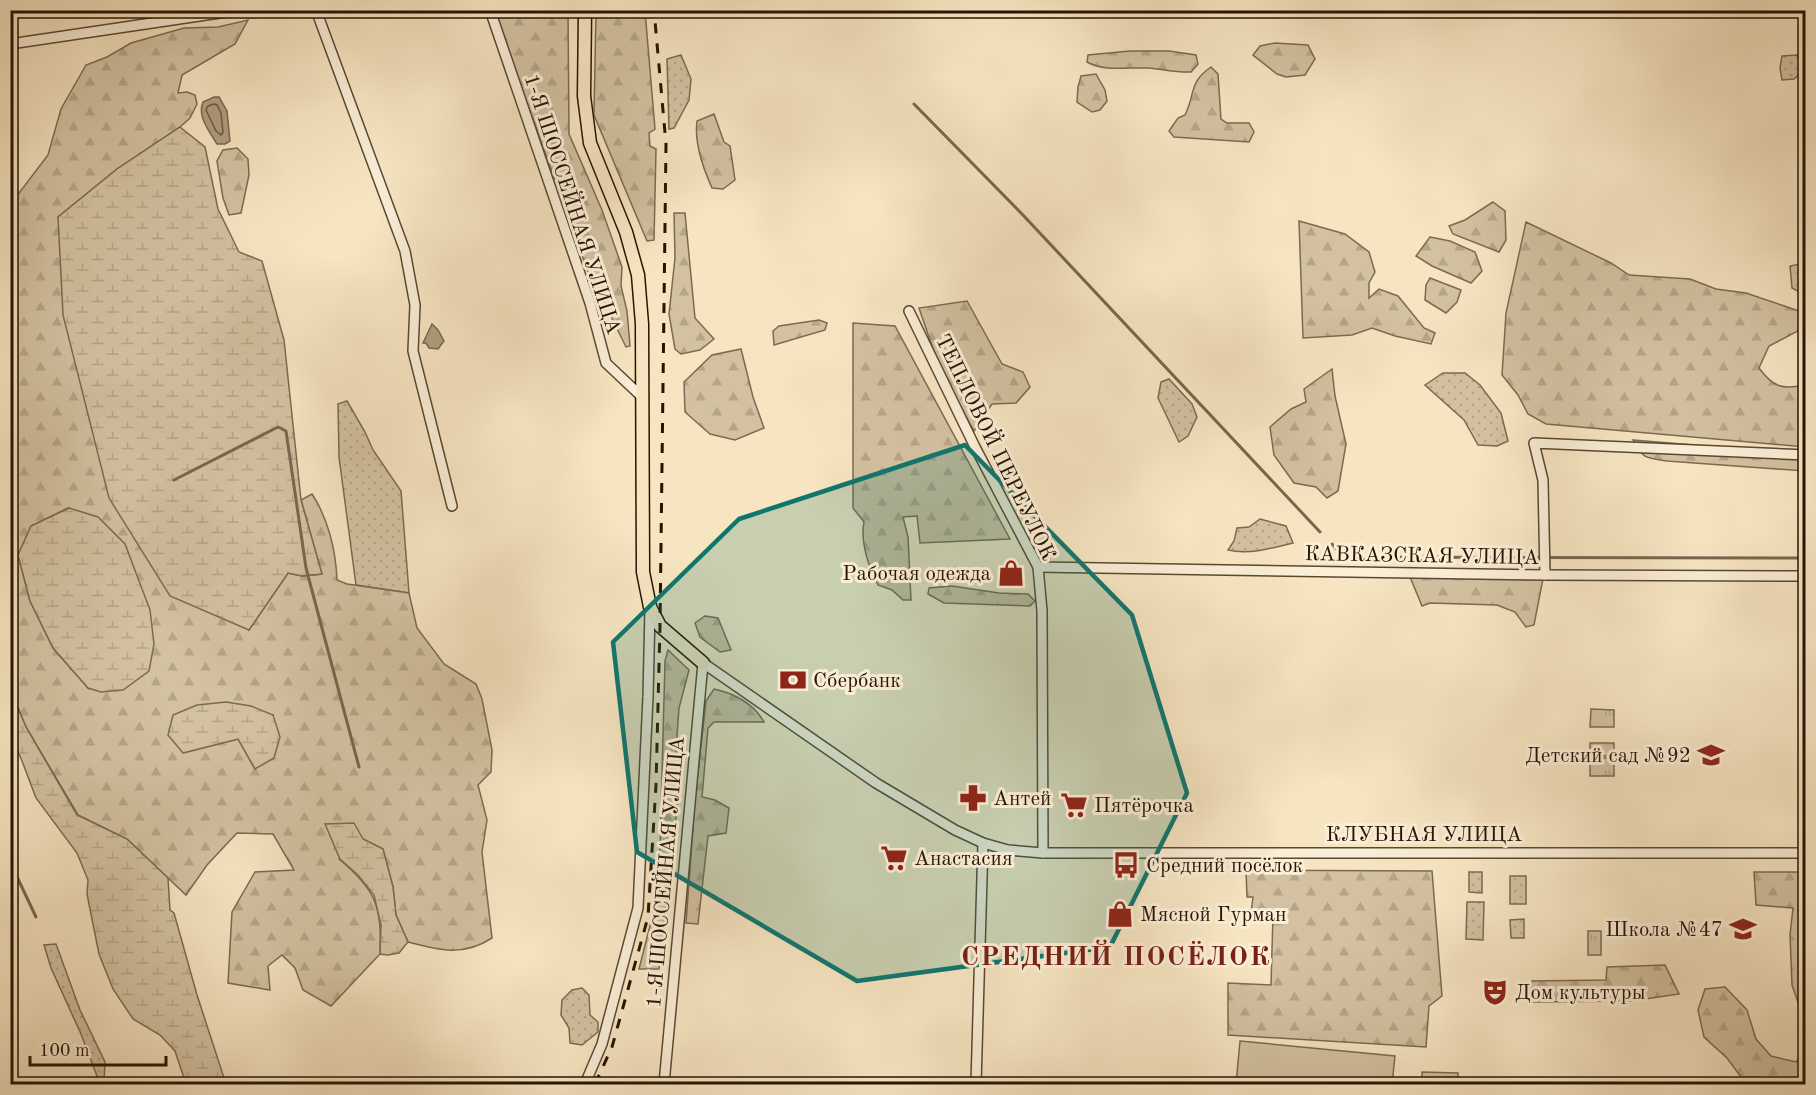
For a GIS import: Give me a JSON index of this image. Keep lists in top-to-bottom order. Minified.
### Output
{"streets":{"street":["1-Я ШОССЕЙНАЯ УЛИЦА","ТЕПЛОВОЙ ПЕРЕУЛОК","КАВКАЗСКАЯ УЛИЦА","КЛУБНАЯ УЛИЦА"]},"crossings":[["1-Я ШОССЕЙНАЯ УЛИЦА","КЛУБНАЯ УЛИЦА"],["ТЕПЛОВОЙ ПЕРЕУЛОК","КАВКАЗСКАЯ УЛИЦА"],["ТЕПЛОВОЙ ПЕРЕУЛОК","КЛУБНАЯ УЛИЦА"]],"districts":["СРЕДНИЙ ПОСЁЛОК"],"places":{"shop":["Рабочая одежда","Мясной Гурман"],"bank":["Сбербанк"],"school or university":["Детский сад №92","Школа №47"],"pharmacy":["Антей"],"supermarket":["Пятёрочка","Анастасия"],"bus stop":["Средний посёлок"],"theatre":["Дом культуры"]},"scale_bar":"100 m"}
